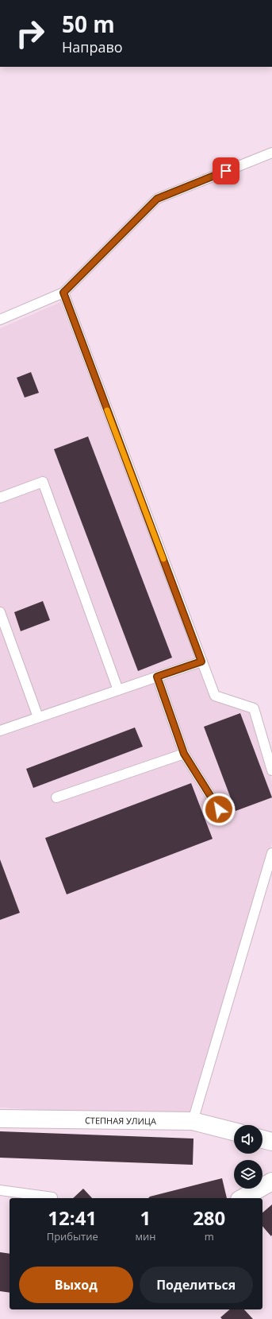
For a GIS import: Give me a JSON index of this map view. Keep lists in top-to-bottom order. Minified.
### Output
{"streets":{"street":["СТЕПНАЯ УЛИЦА"]},"page":{"turn":["50 m","Направо"],"eta":["12:41","Прибытие","1","мин","280","m"],"buttons":["Выход","Поделиться"]}}
